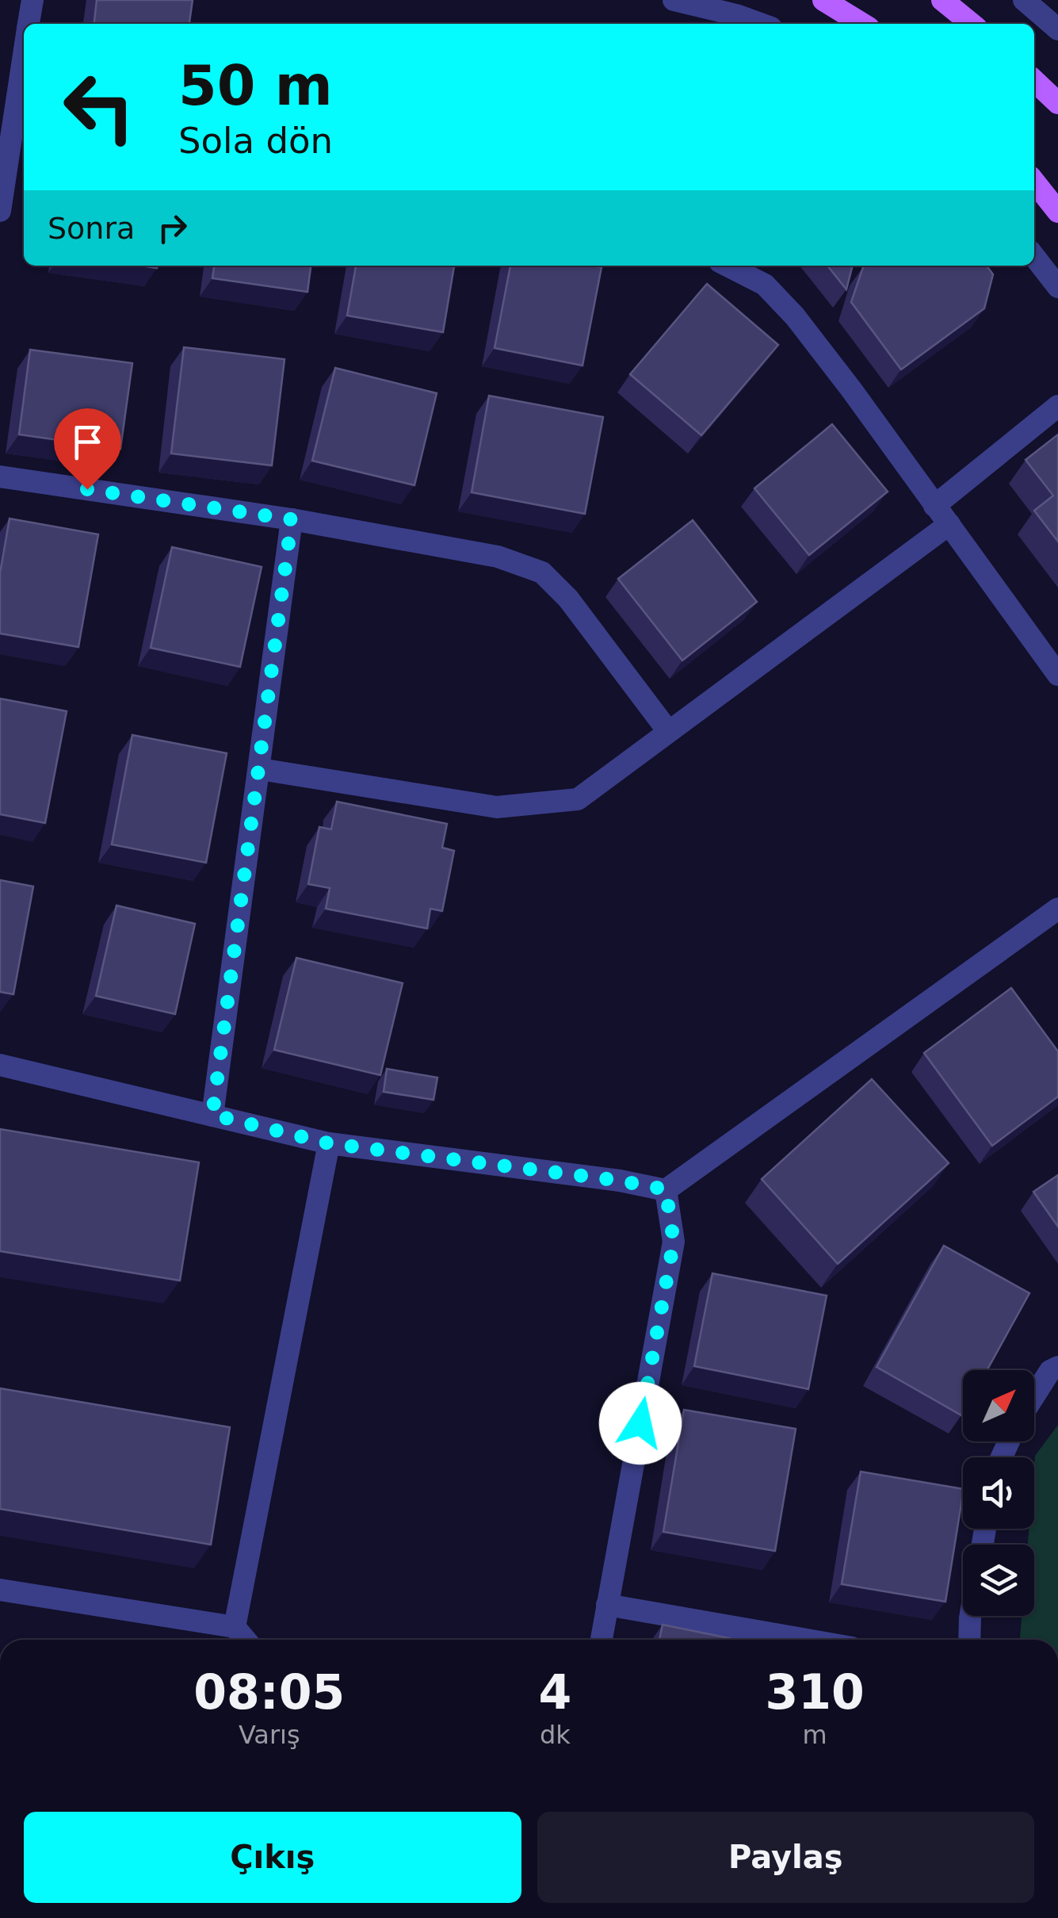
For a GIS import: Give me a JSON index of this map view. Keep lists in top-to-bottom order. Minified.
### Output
{"north":"top right","page":{"turn":["50 m","Sola dön"],"then":"Sonra","eta":["08:05","Varış","4","dk","310","m"],"buttons":["Çıkış","Paylaş"]}}
